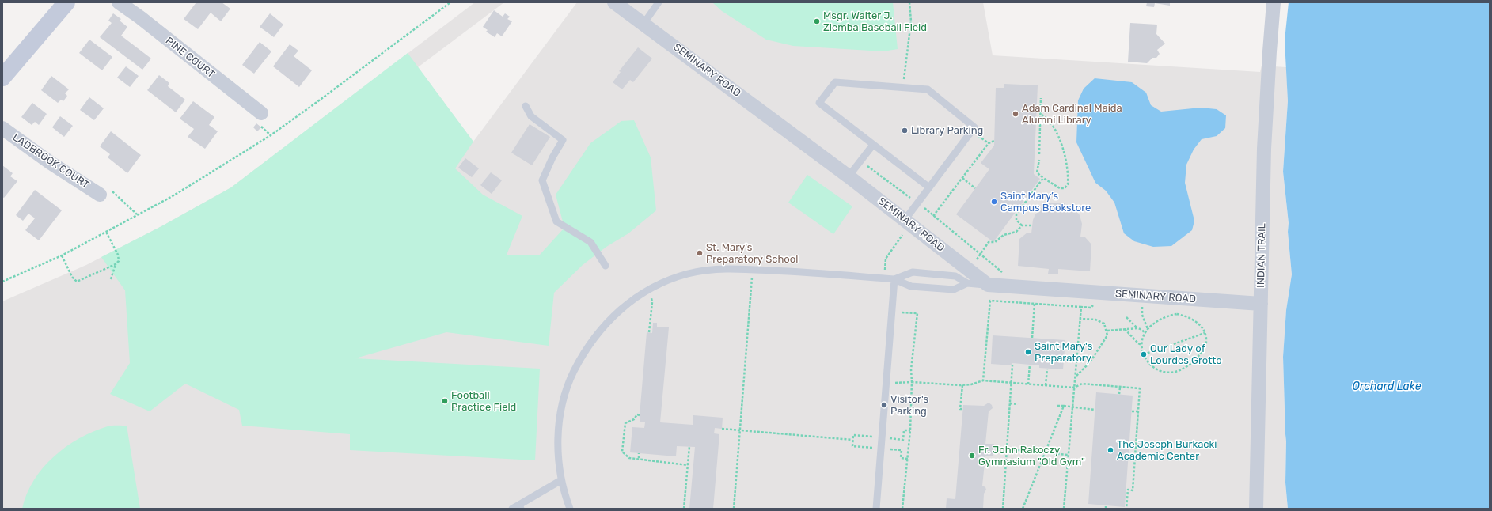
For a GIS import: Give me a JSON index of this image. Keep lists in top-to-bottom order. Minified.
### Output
{"streets":{"street":["PINE COURT","SEMINARY ROAD","LADBROOK COURT","INDIAN TRAIL"]},"crossings":[["SEMINARY ROAD","INDIAN TRAIL"]],"water":["Orchard Lake"],"places":["Msgr. Walter J. Ziemba Baseball Field","Adam Cardinal Maida Alumni Library","Library Parking","Saint Mary’s Campus Bookstore","St. Mary's Preparatory School","Saint Mary's Preparatory","Our Lady of Lourdes Grotto","Football Practice Field","Visitor's Parking","The Joseph Burkacki Academic Center","Fr. John Rakoczy Gymnasium \"Old Gym\""]}
